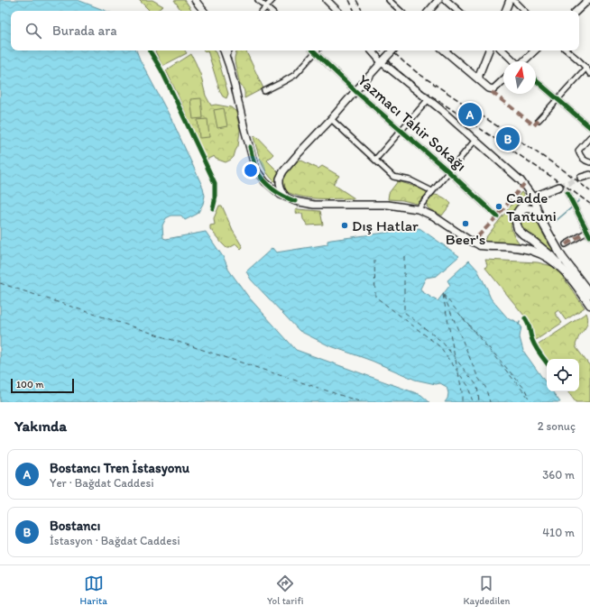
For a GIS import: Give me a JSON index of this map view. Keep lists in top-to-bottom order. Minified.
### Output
{"streets":{"street":["Yazmacı Tahir Sokağı"]},"places":["Cadde Tantuni","Beer's","Dış Hatlar"],"scale_bar":"100 m","north":"top","page":{"search":"Burada ara","pins":["A","B"],"scale":"100 m","heading":["Yakında","2 sonuç"],"list":[{"mark":"A","name":"Bostancı Tren İstasyonu","note":"Yer · Bağdat Caddesi","value":"360 m"},{"mark":"B","name":"Bostancı","note":"İstasyon · Bağdat Caddesi","value":"410 m"}],"nav":["Harita","Yol tarifi","Kaydedilen"]}}
